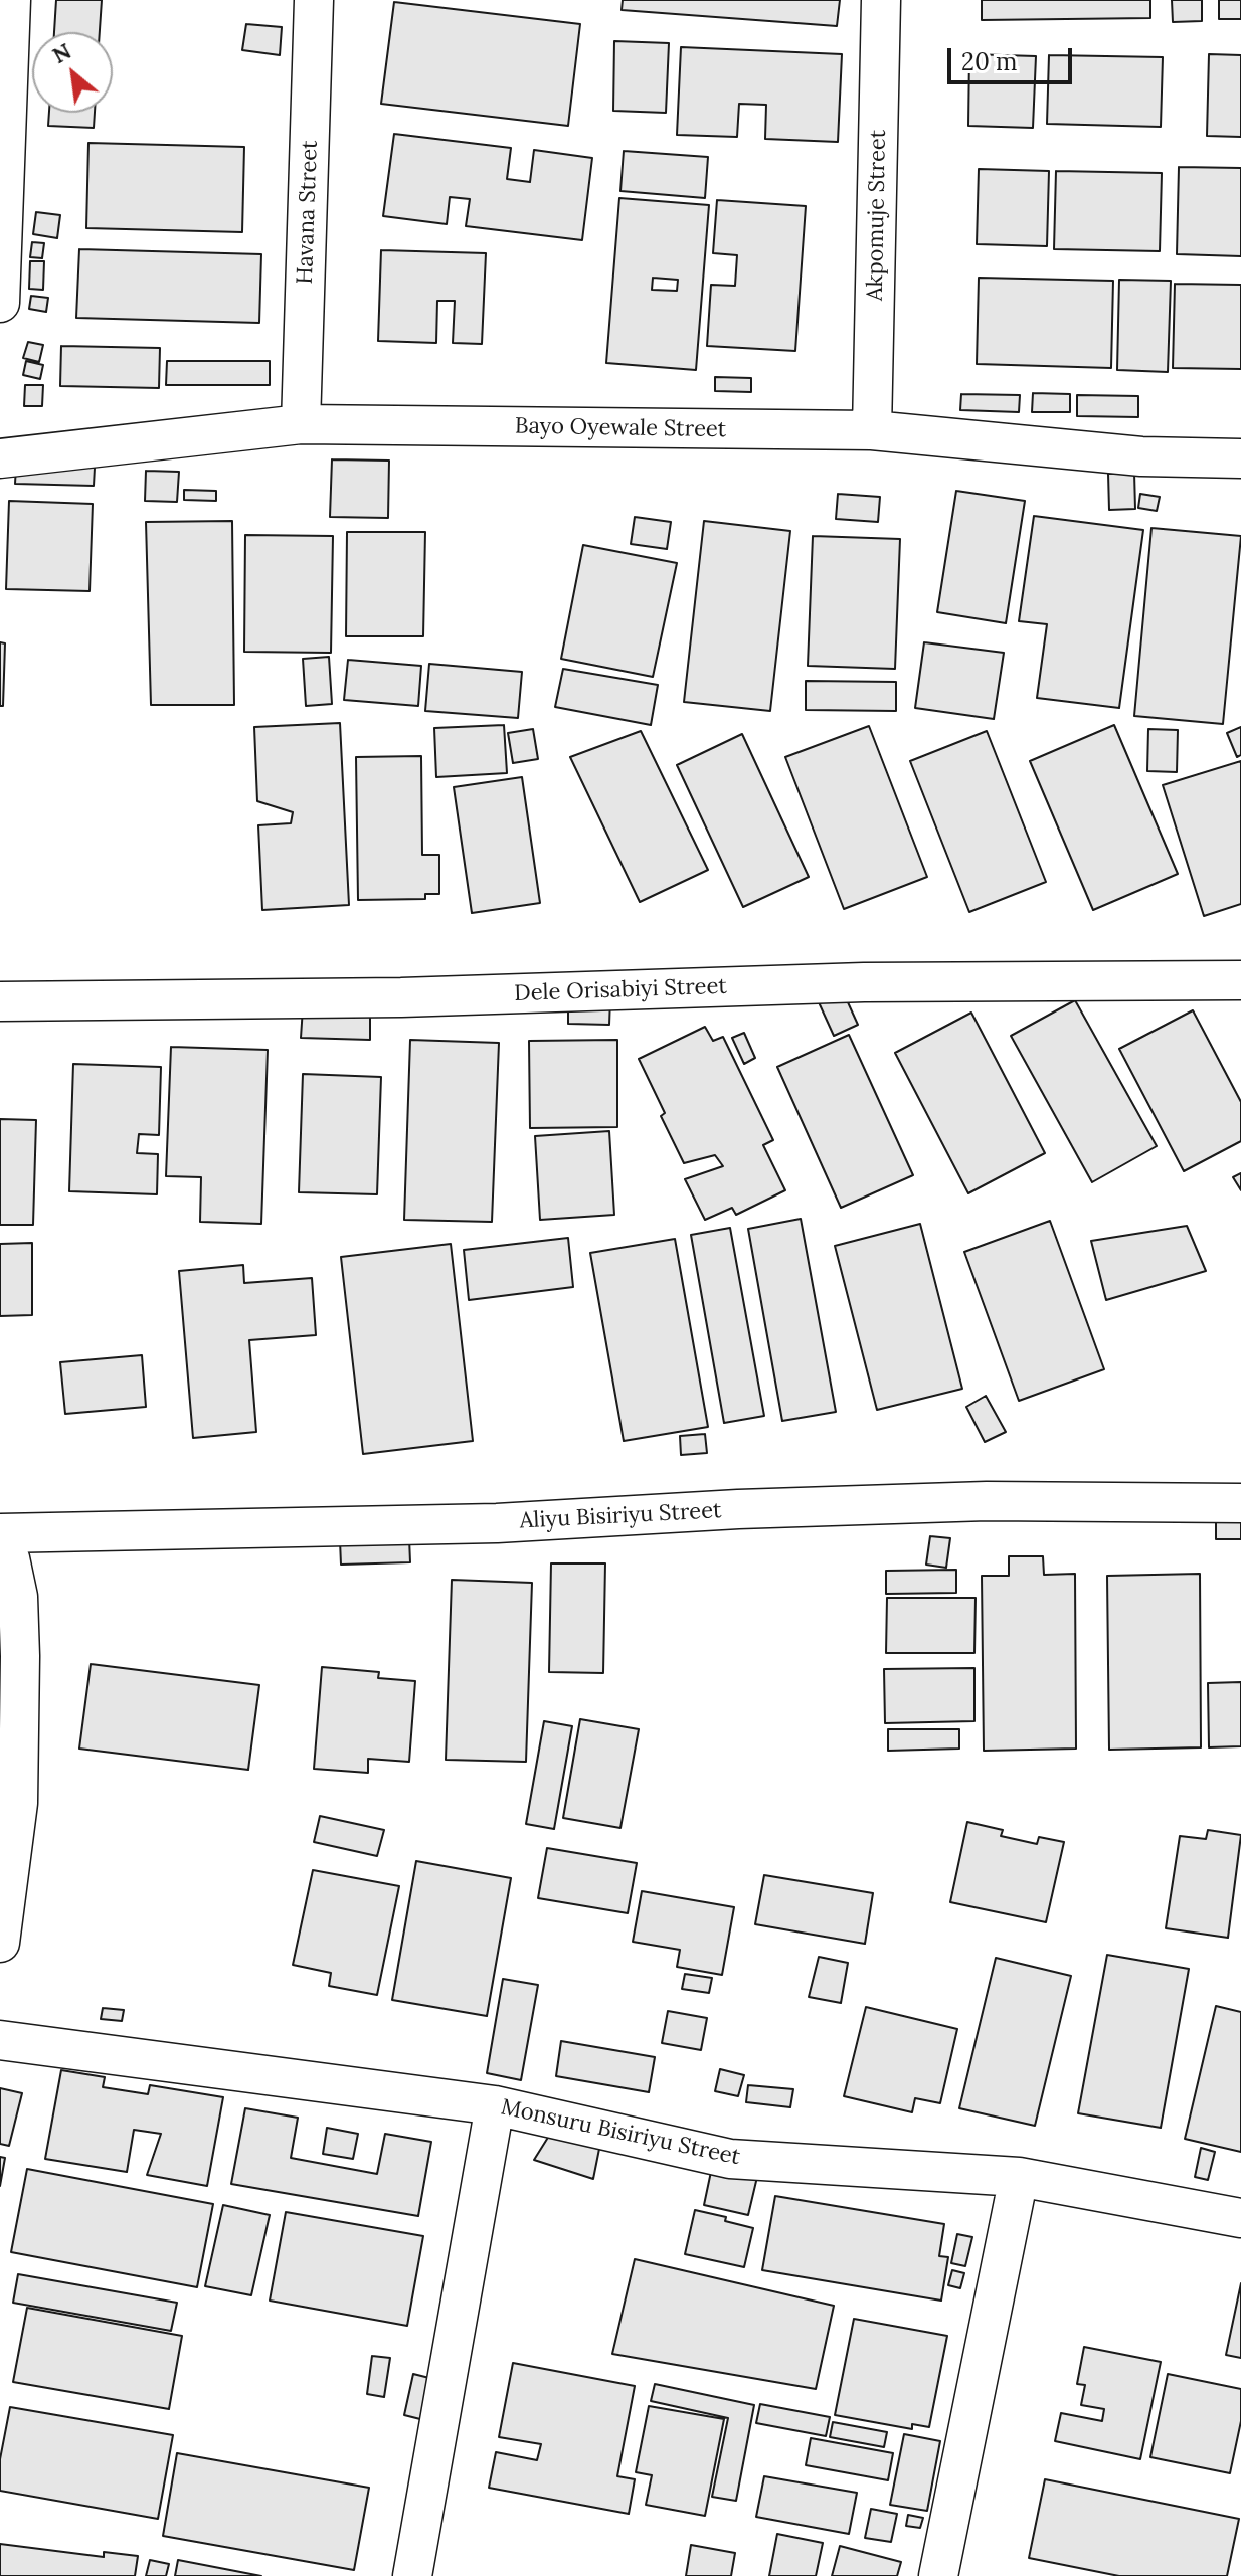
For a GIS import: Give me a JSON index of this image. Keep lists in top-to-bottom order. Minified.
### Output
{"streets":{"street":["Havana Street","Akpomuje Street","Bayo Oyewale Street","Dele Orisabiyi Street","Aliyu Bisiriyu Street","Monsuru Bisiriyu Street"]},"crossings":[["Havana Street","Bayo Oyewale Street"],["Akpomuje Street","Bayo Oyewale Street"]],"scale_bar":"20 m","north":"top left"}
